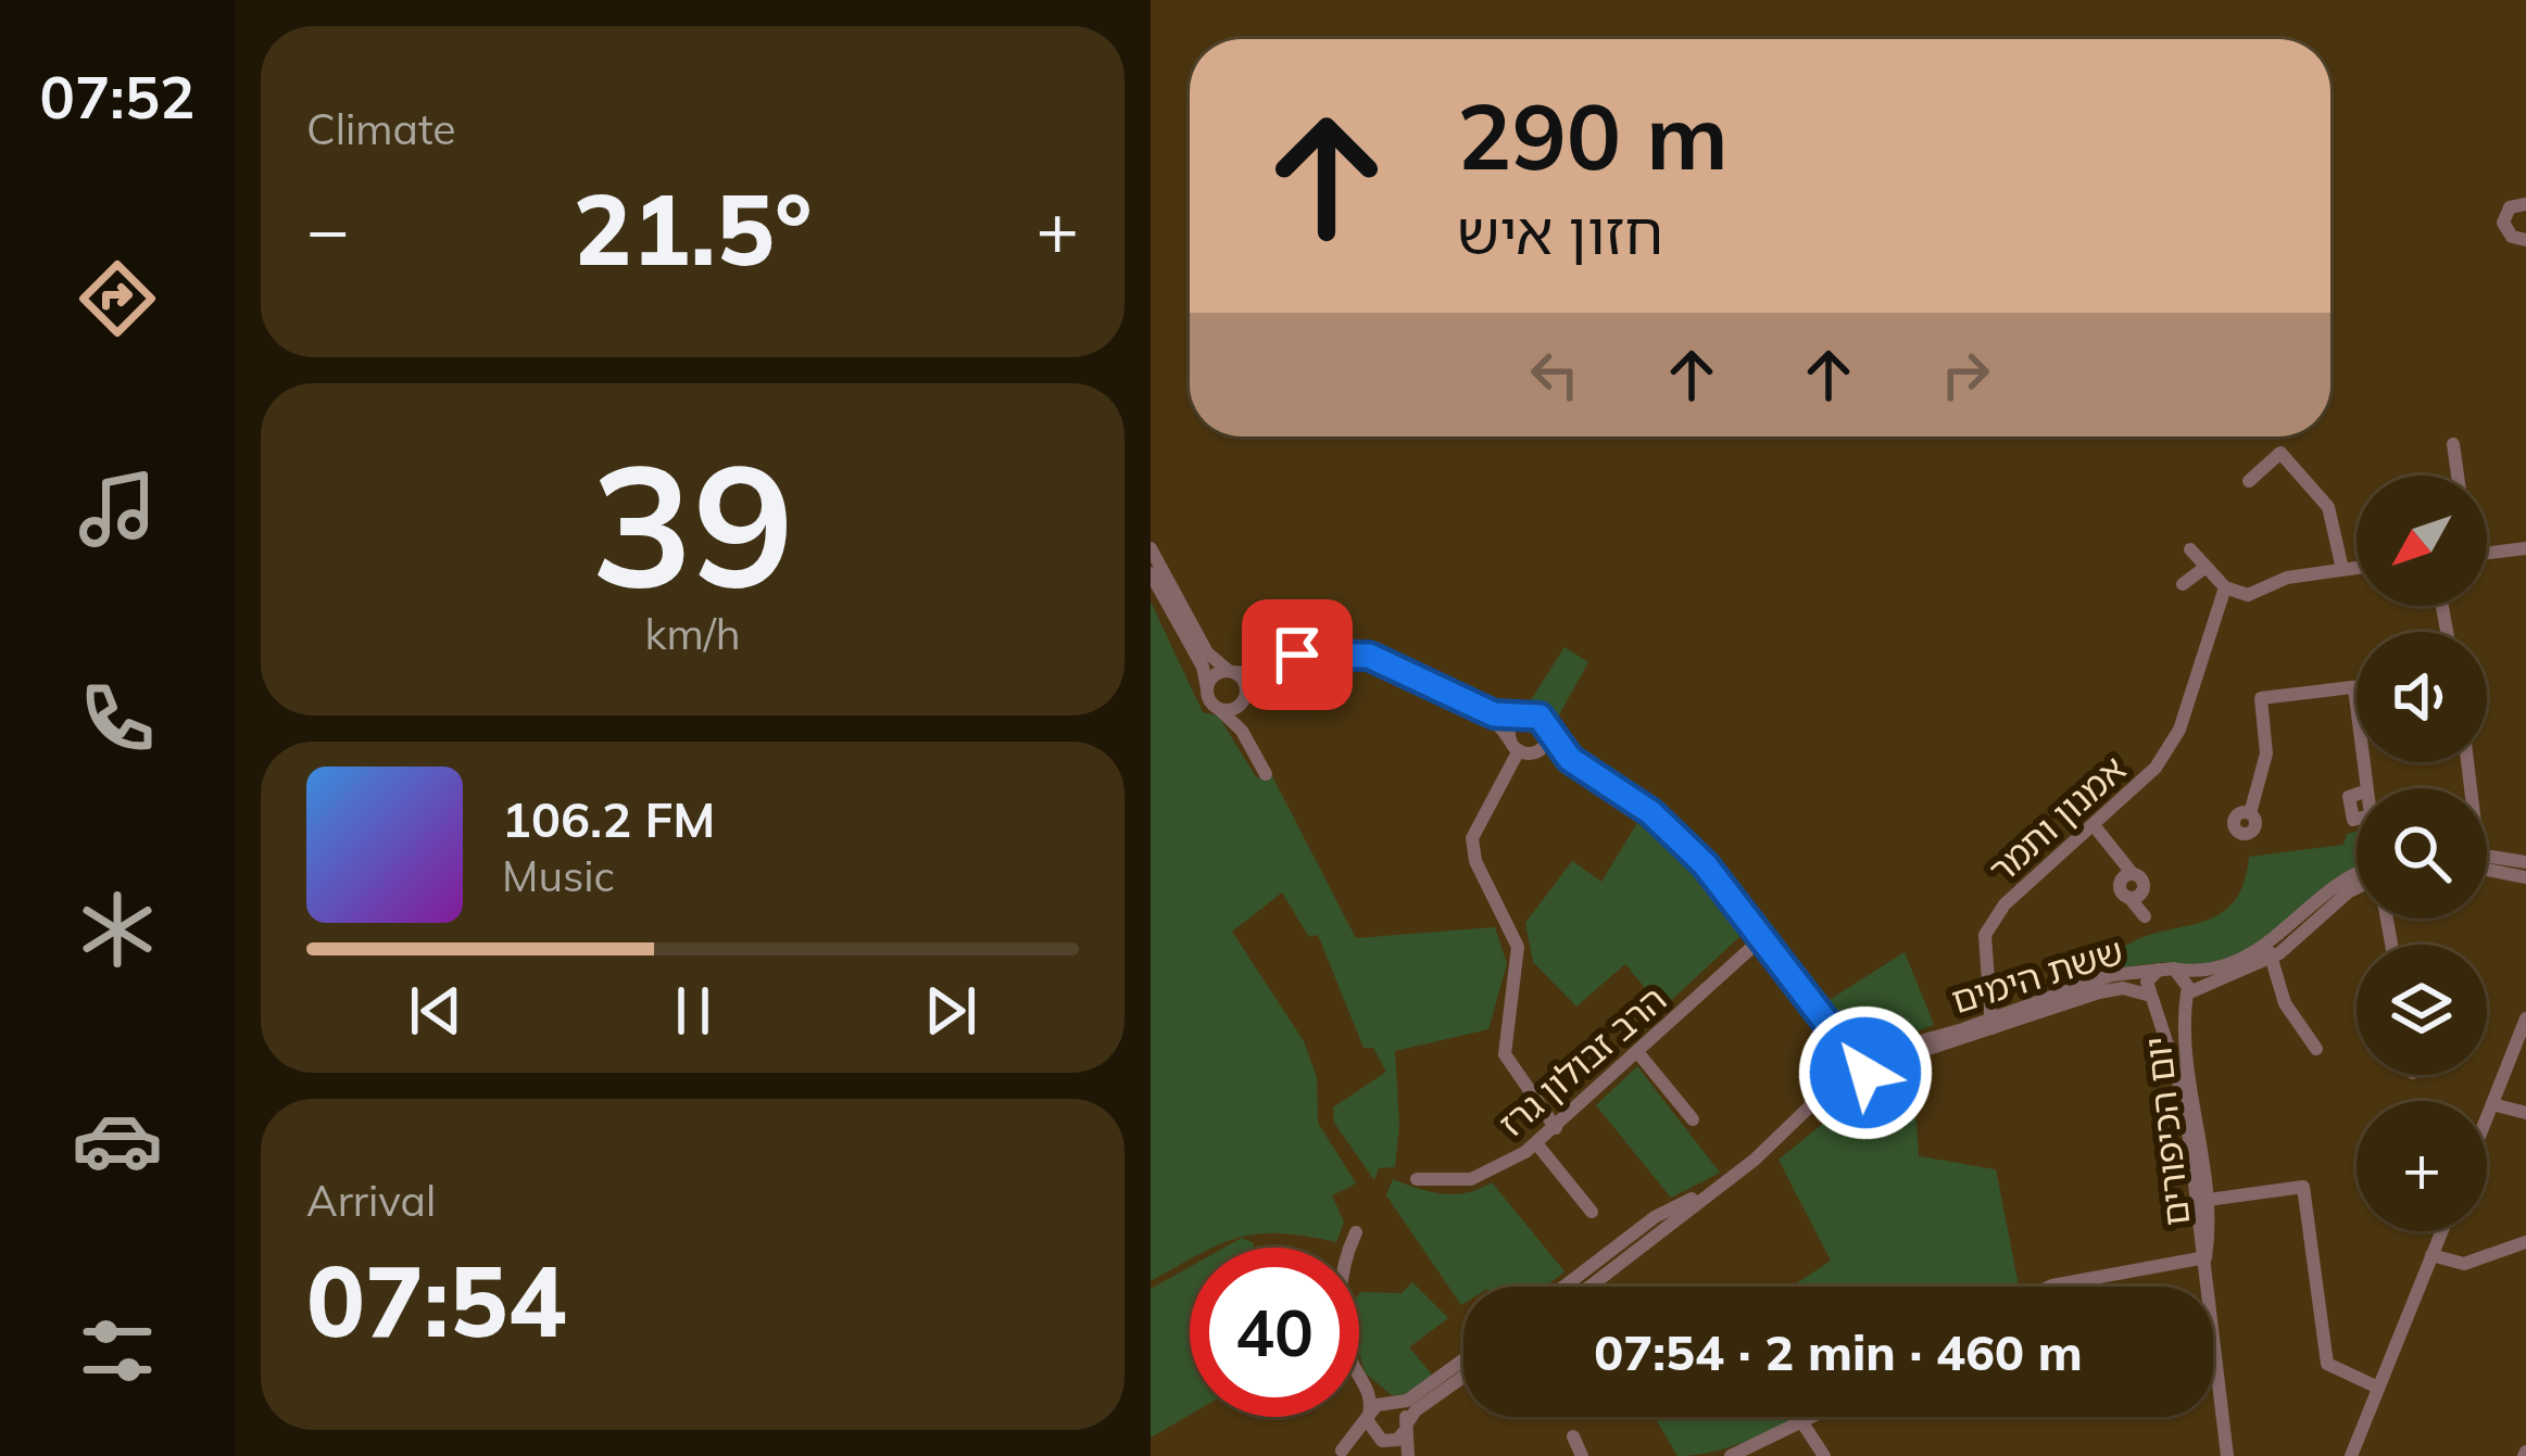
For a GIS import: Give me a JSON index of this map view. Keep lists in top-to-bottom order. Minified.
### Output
{"streets":{"street":["אמנון ותמר","ששת הימים","הרב זבולון גרז","יום הכיפורים"]},"crossings":[["אמנון ותמר","ששת הימים"],["ששת הימים","יום הכיפורים"]],"north":"bottom left","page":{"tabs":"07:52","tile":["Climate",["39","km/h"],["Arrival","07:54"]],"turn":["290 m","חזון איש"],"heat":["−","21.5°","+"],"map_buttons":"+","song":["106.2 FM","Music"],"limit":"40","trip":"07:54 · 2 min · 460 m"}}
